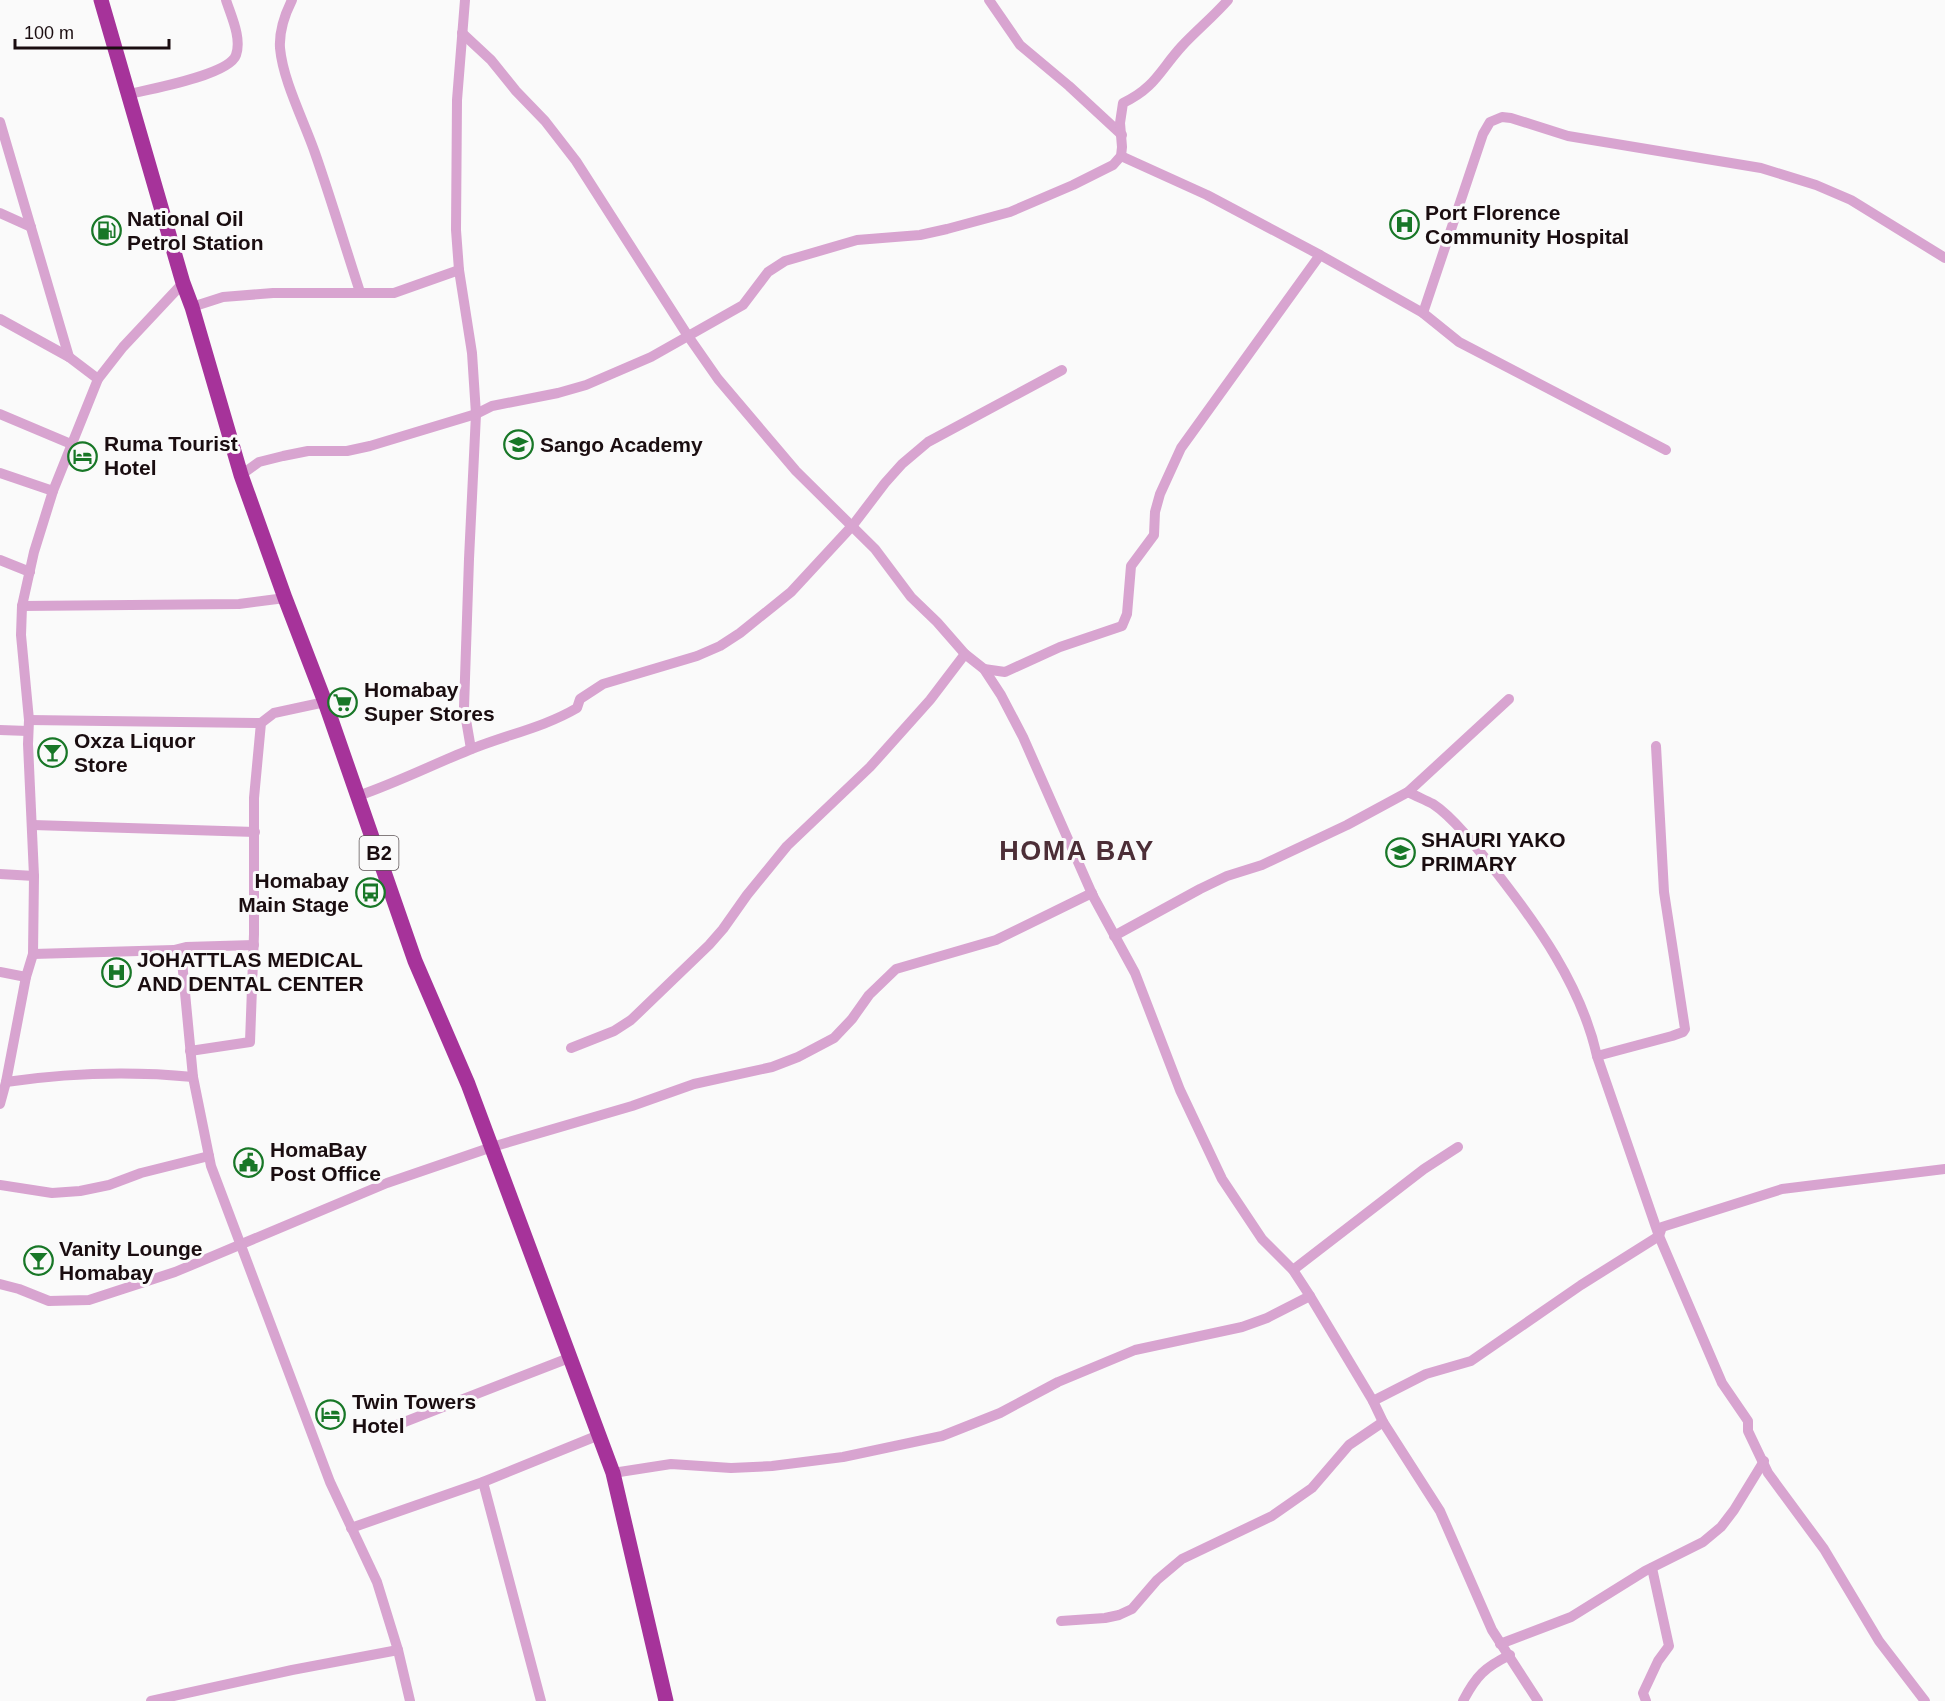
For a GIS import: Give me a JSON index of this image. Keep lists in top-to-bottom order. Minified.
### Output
{"streets":{"highway":["B2"]},"districts":["HOMA BAY"],"places":{"hospital":["Port Florence Community Hospital","JOHATTLAS MEDICAL AND DENTAL CENTER"],"fuel station":["National Oil Petrol Station"],"school or university":["Sango Academy","SHAURI YAKO PRIMARY"],"hotel":["Ruma Tourist Hotel","Twin Towers Hotel"],"supermarket":["Homabay Super Stores"],"bar":["Oxza Liquor Store","Vanity Lounge Homabay"],"bus stop":["Homabay Main Stage"],"public building":["HomaBay Post Office"]},"scale_bar":"100 m"}
